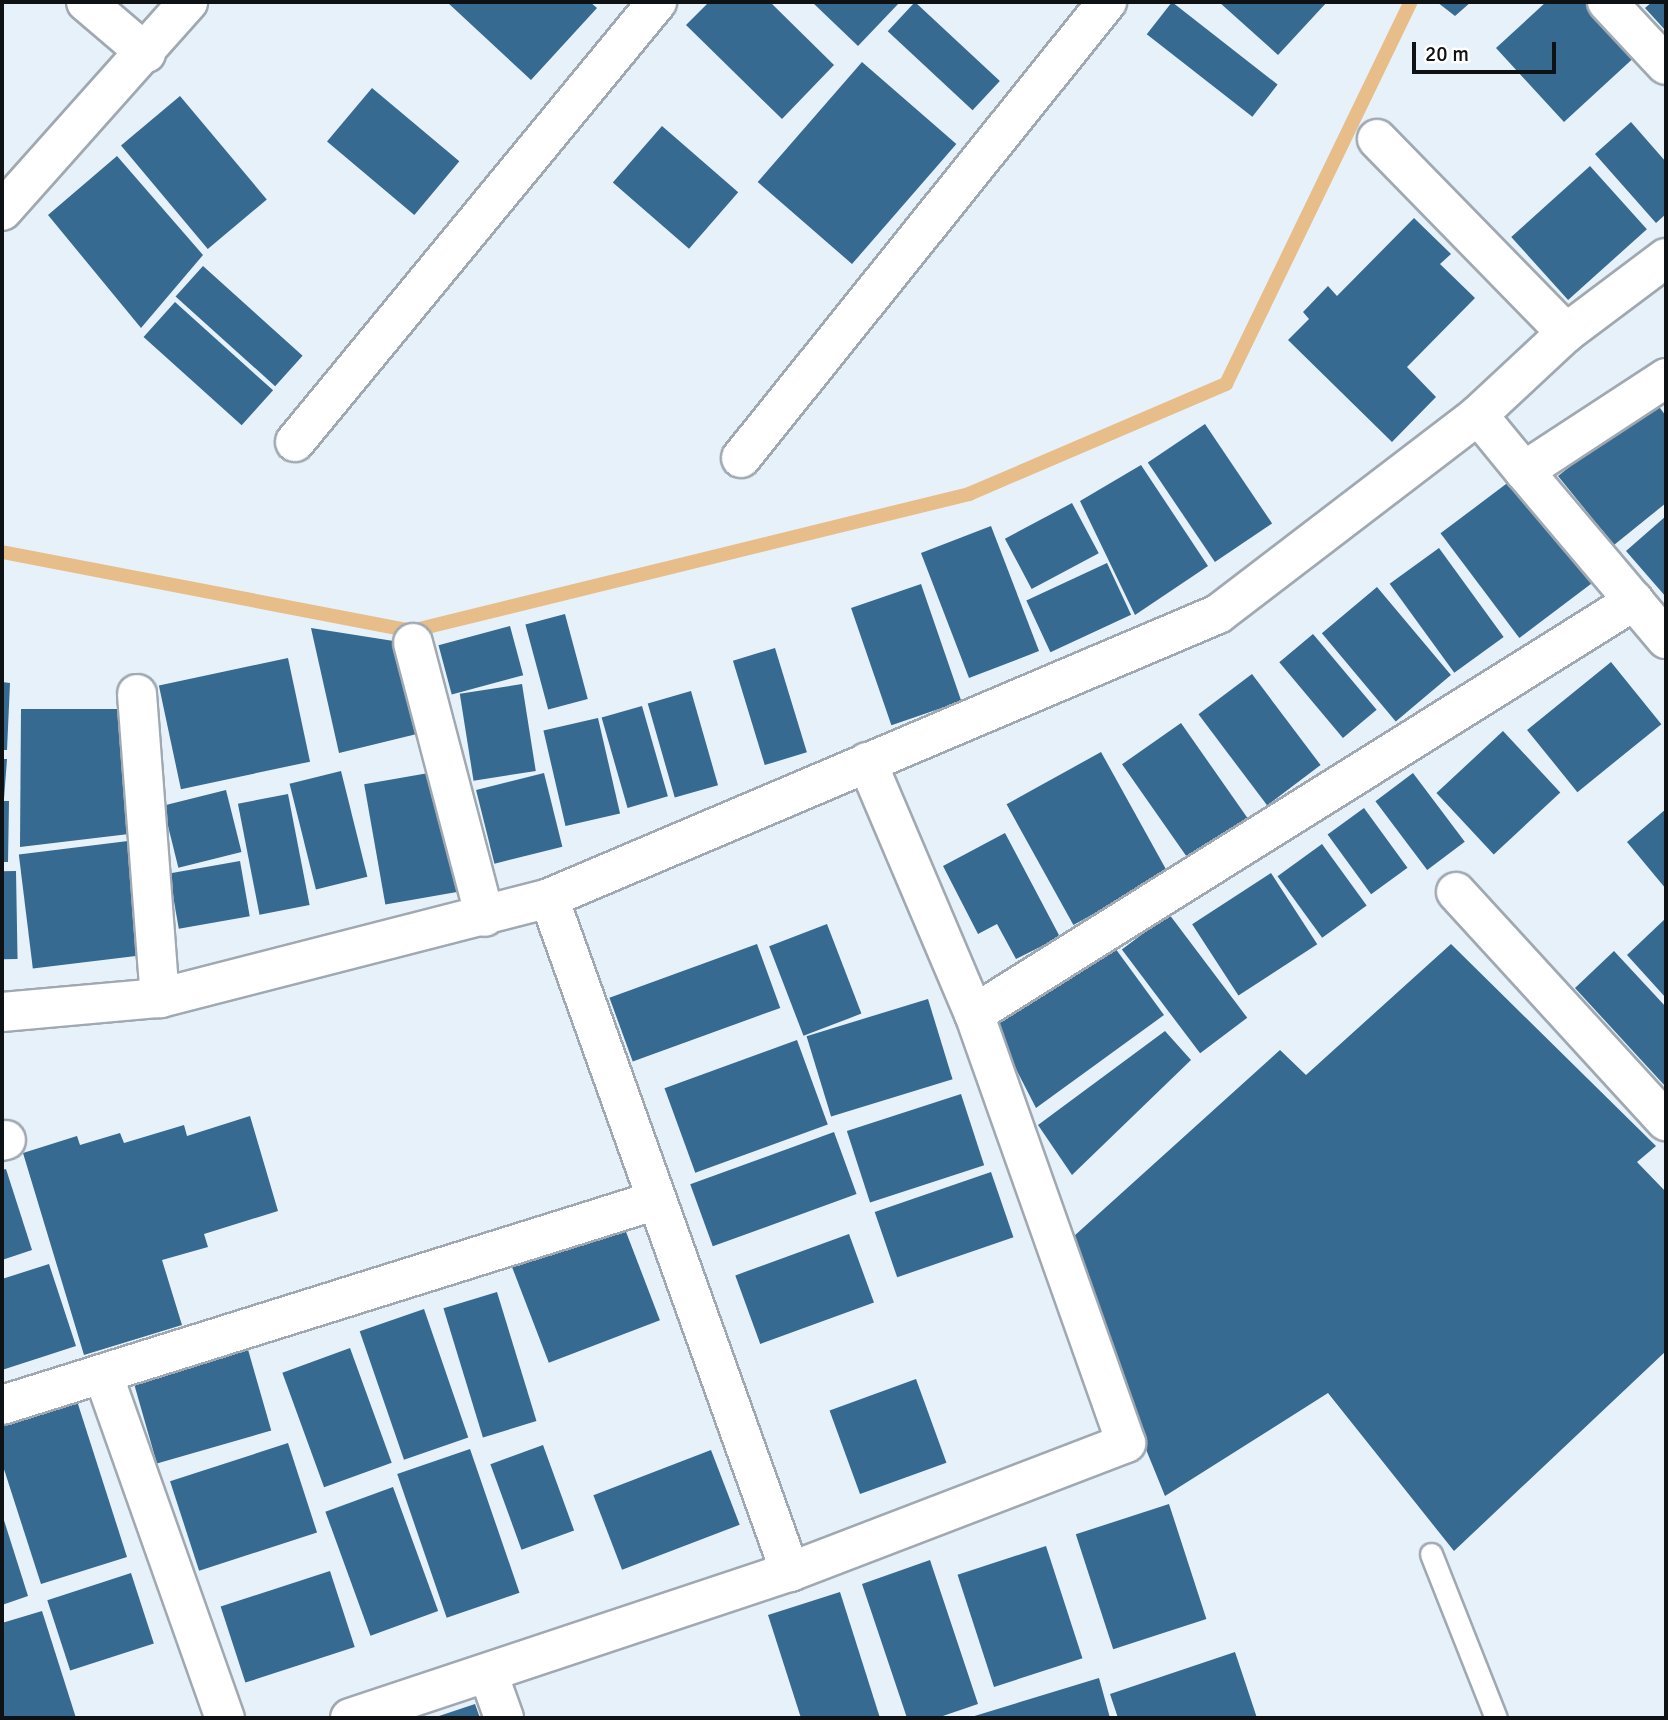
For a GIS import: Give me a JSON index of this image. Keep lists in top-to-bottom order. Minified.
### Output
{"scale_bar":"20 m"}
